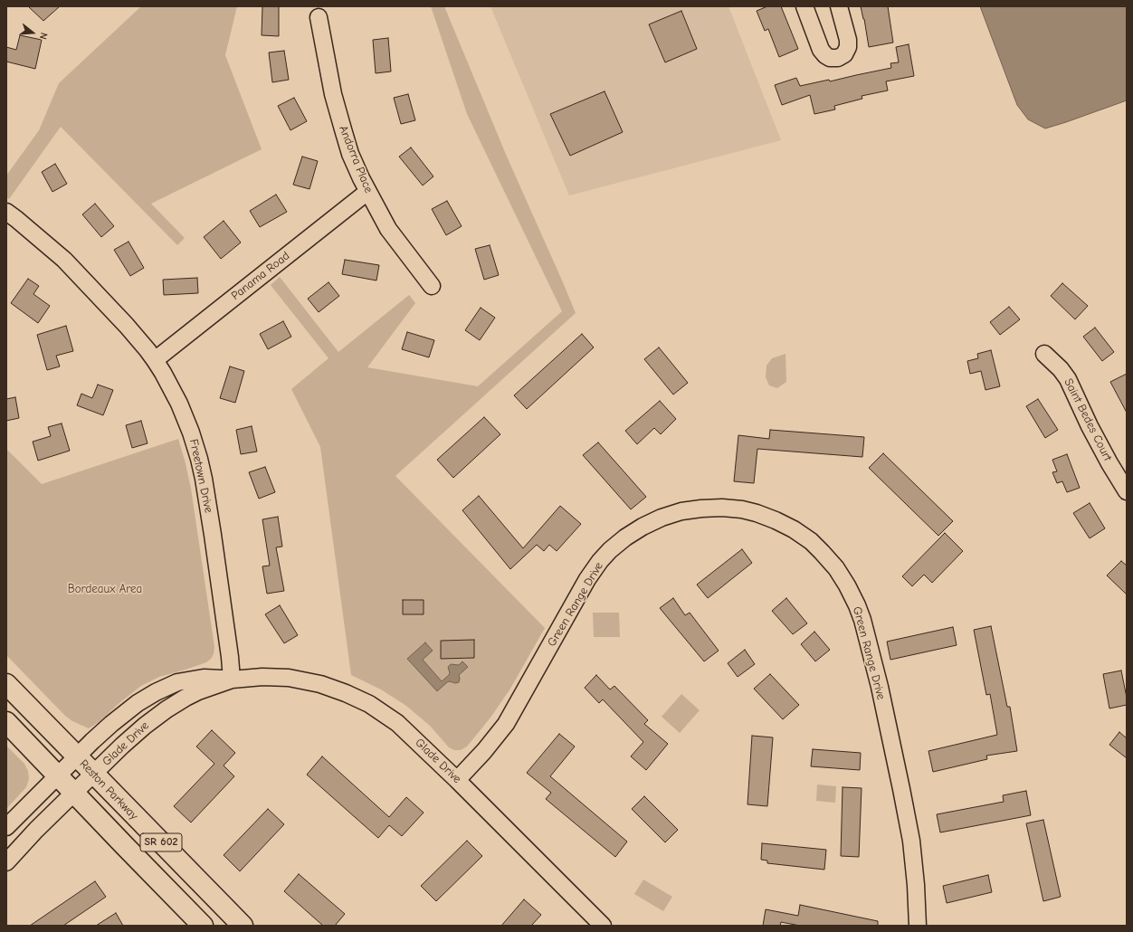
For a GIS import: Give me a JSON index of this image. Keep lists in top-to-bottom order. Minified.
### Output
{"streets":{"main road":["Reston Parkway","SR 602"],"street":["Andorra Place","Panama Road","Saint Bedes Court","Freetown Drive","Green Range Drive","Glade Drive"]},"crossings":[["Andorra Place","Panama Road"],["Panama Road","Freetown Drive"],["Freetown Drive","Glade Drive"],["Green Range Drive","Glade Drive"],["Glade Drive","Reston Parkway"],["Glade Drive","SR 602"]],"parks":["Bordeaux Area"],"north":"right"}
